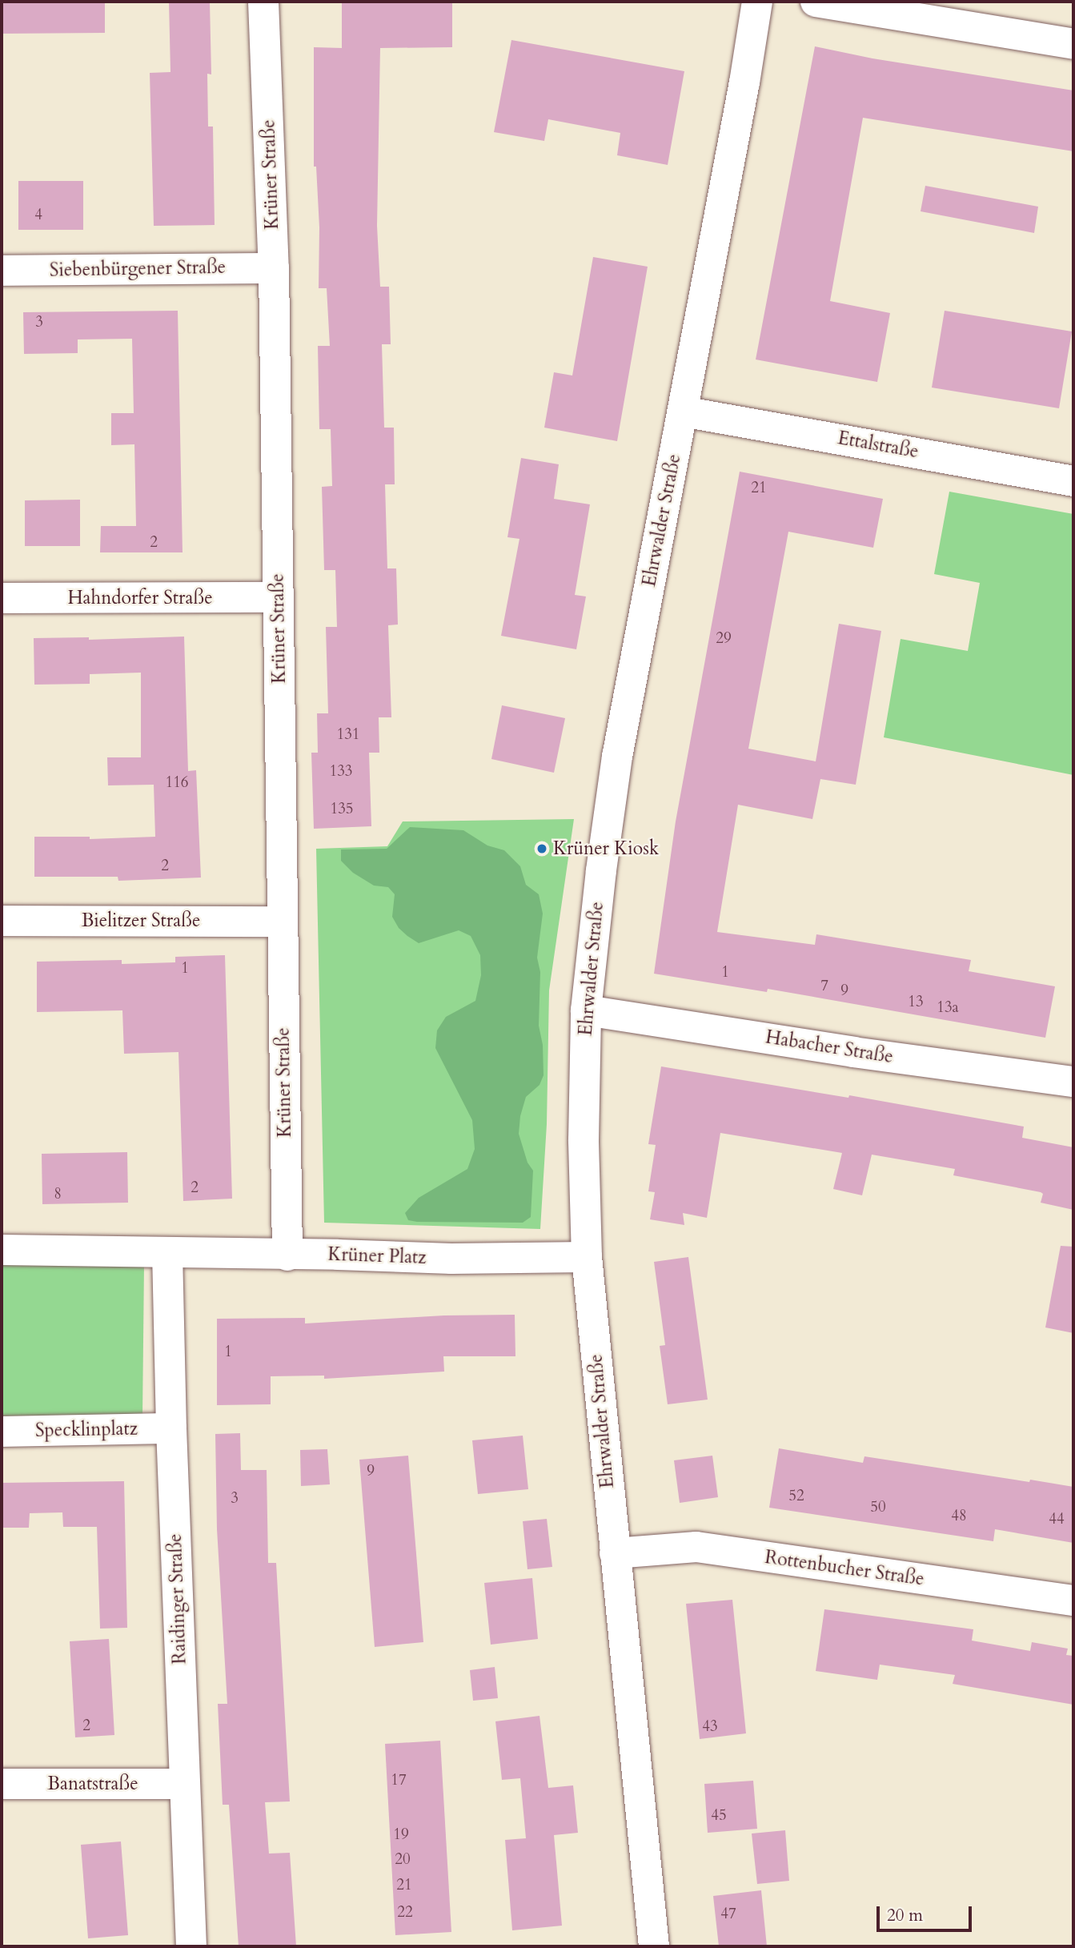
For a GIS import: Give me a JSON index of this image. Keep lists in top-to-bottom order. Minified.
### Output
{"streets":{"street":["Krüner Straße","Siebenbürgener Straße","Ettalstraße","Ehrwalder Straße","Hahndorfer Straße","Bielitzer Straße","Habacher Straße","Krüner Platz","Specklinplatz","Rottenbucher Straße","Raidinger Straße","Banatstraße"]},"crossings":[["Krüner Straße","Siebenbürgener Straße"],["Krüner Straße","Hahndorfer Straße"],["Krüner Straße","Bielitzer Straße"],["Krüner Straße","Krüner Platz"],["Ettalstraße","Ehrwalder Straße"],["Ehrwalder Straße","Habacher Straße"],["Ehrwalder Straße","Krüner Platz"],["Ehrwalder Straße","Rottenbucher Straße"],["Krüner Platz","Raidinger Straße"],["Specklinplatz","Raidinger Straße"],["Raidinger Straße","Banatstraße"]],"places":["Krüner Kiosk"],"house_numbers":["4","3","21","2","29","131","133","116","135","2","1","1","7","9","13","13a","2","8","1","9","52","3","50","48","44","2","43","17","45","19","20","21","22","47"],"scale_bar":"20 m"}
